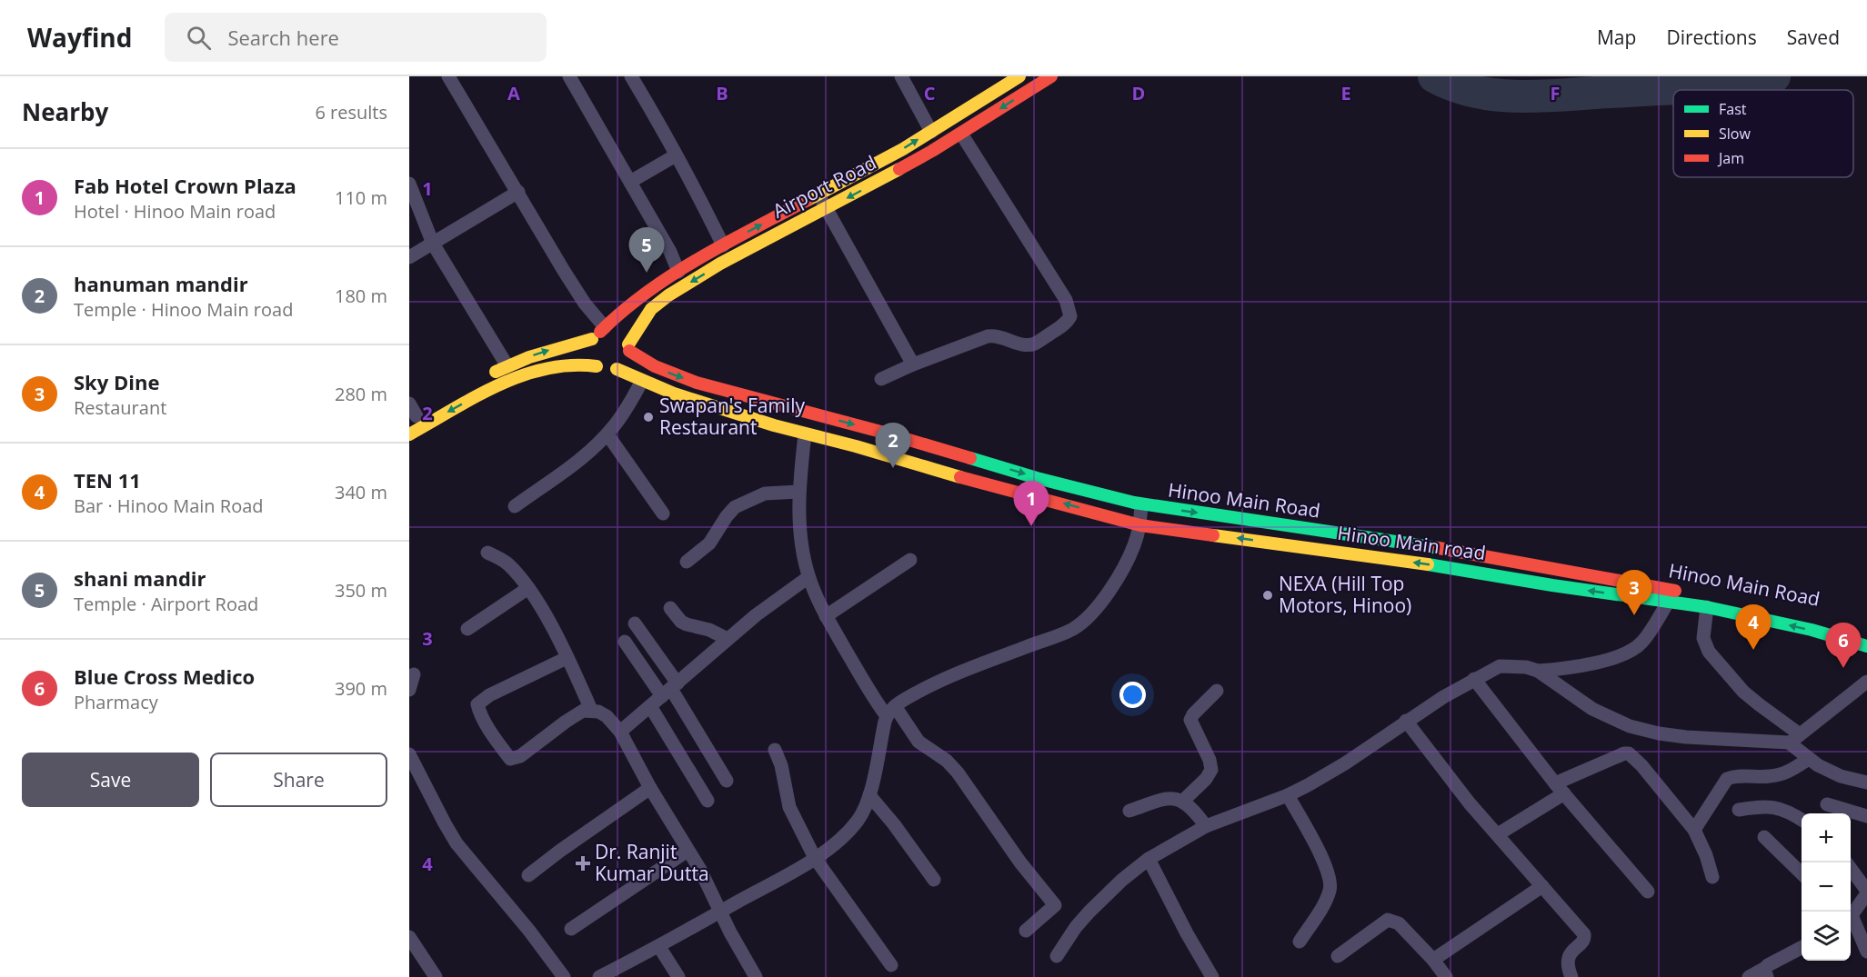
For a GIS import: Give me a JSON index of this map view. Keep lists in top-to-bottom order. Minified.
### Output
{"streets":{"main road":["Airport Road","Hinoo Main Road","Hinoo Main road"]},"crossings":[["Airport Road","Hinoo Main Road"]],"one_way":["Hinoo Main Road","Hinoo Main road"],"places":{"other":["Swapan's Family Restaurant","NEXA (Hill Top Motors, Hinoo)"],"health":["Dr. Ranjit Kumar Dutta"]},"legend":["Fast","Slow","Jam"],"page":{"header":"Wayfind","search":"Search here","nav":["Map","Directions","Saved"],"heading":["Nearby","6 results"],"list":[{"mark":"1","name":"Fab Hotel Crown Plaza","note":"Hotel · Hinoo Main road","value":"110 m"},{"mark":"2","name":"hanuman mandir","note":"Temple · Hinoo Main road","value":"180 m"},{"mark":"3","name":"Sky Dine","note":"Restaurant","value":"280 m"},{"mark":"4","name":"TEN 11","note":"Bar · Hinoo Main Road","value":"340 m"},{"mark":"5","name":"shani mandir","note":"Temple · Airport Road","value":"350 m"},{"mark":"6","name":"Blue Cross Medico","note":"Pharmacy","value":"390 m"}],"pins":["5","2","1","3","4","6"],"buttons":["Save","Share"],"map_buttons":["+","−"]},"grid":{"columns":["A","B","C","D","E","F"],"rows":["1","2","3","4"]}}
